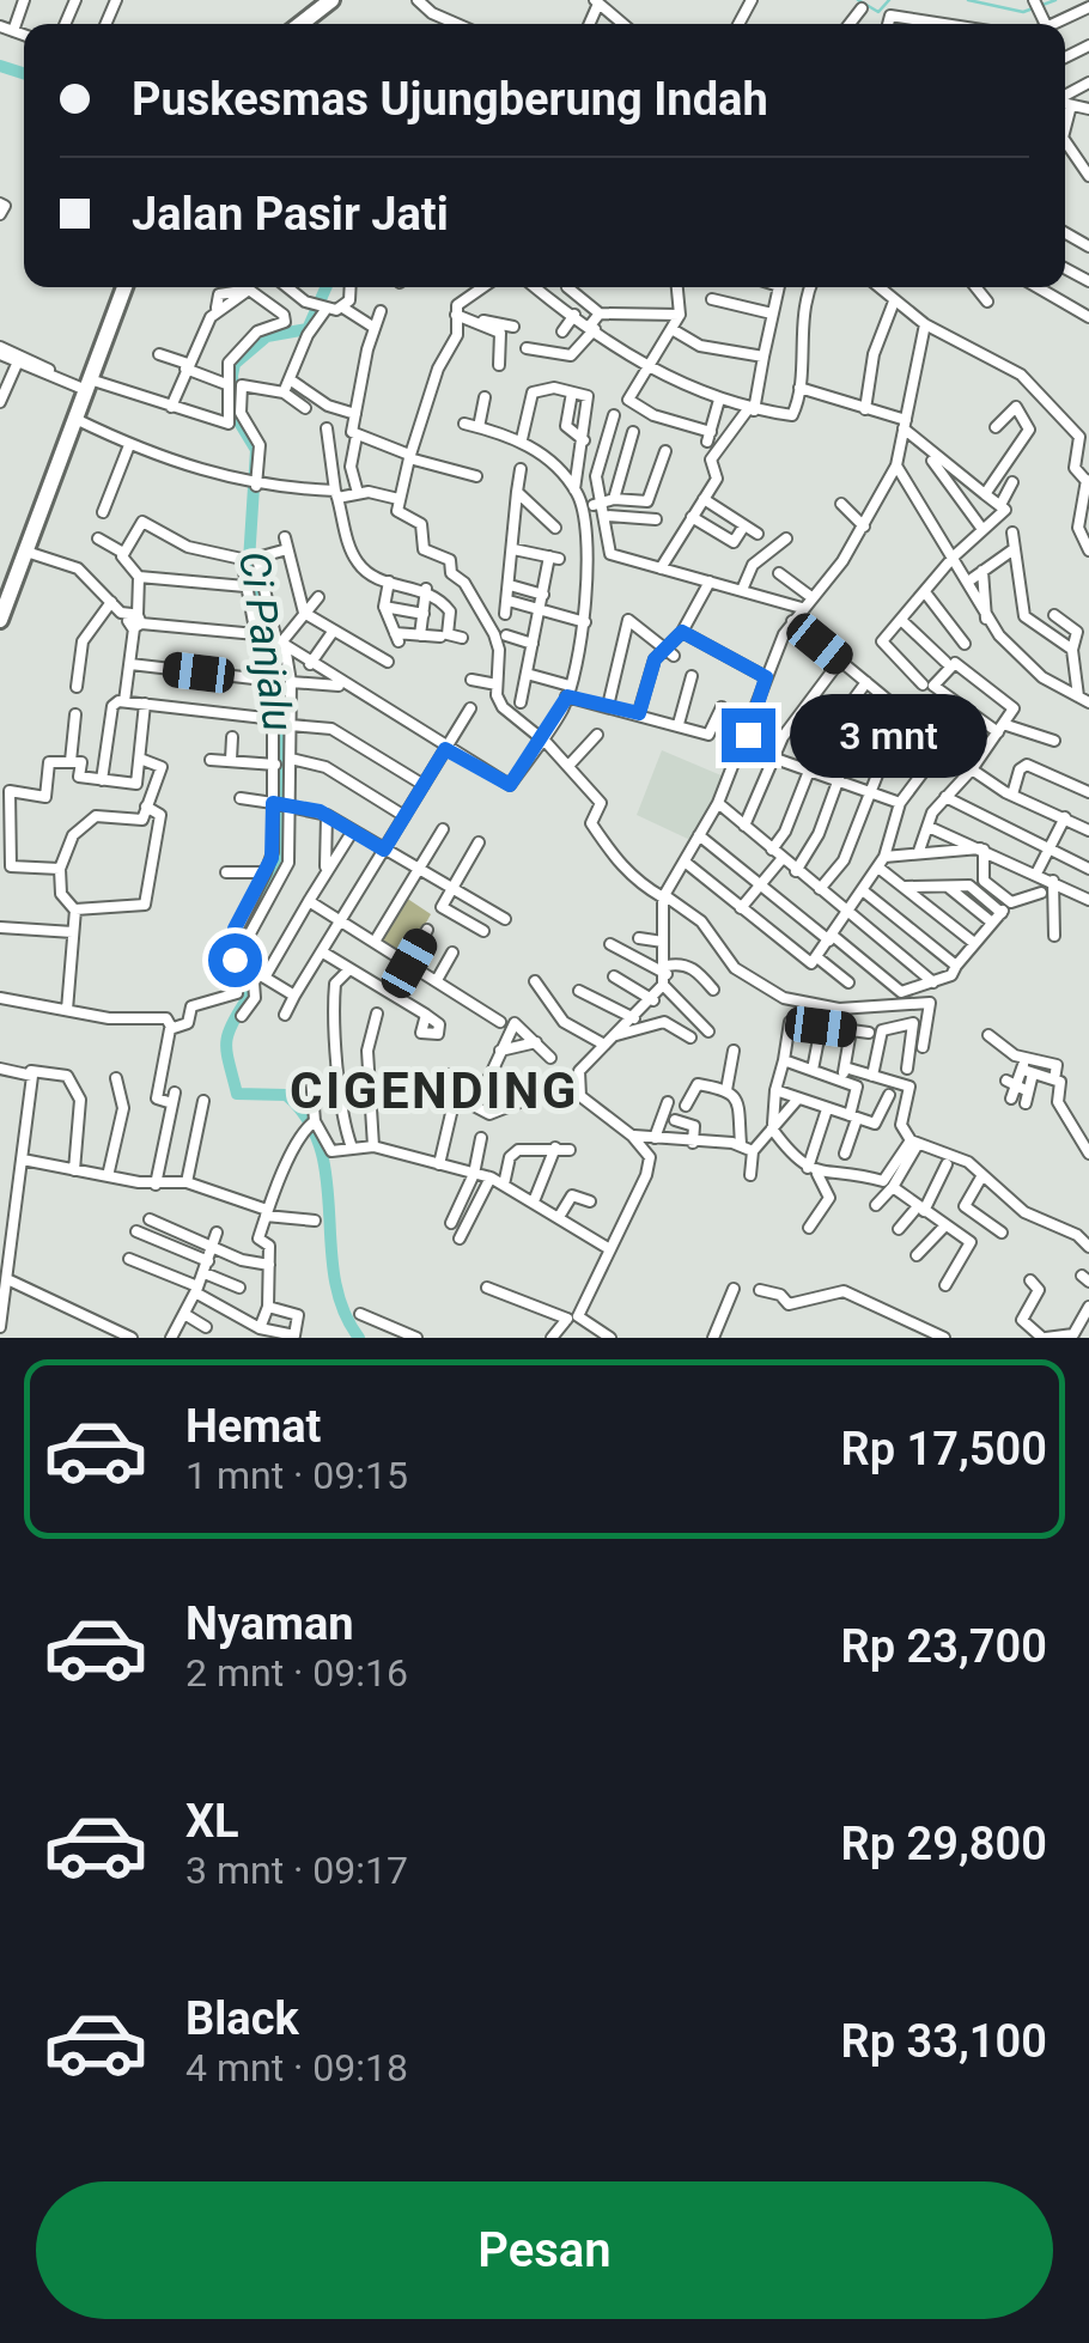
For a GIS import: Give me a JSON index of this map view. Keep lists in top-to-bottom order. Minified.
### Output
{"districts":["CIGENDING"],"water":["Ci Panjalu"],"page":{"banner":["Puskesmas Ujungberung Indah","Jalan Pasir Jati"],"bubble":"3 mnt","list":[{"name":"Hemat","note":"1 mnt · 09:15","value":"Rp 17,500"},{"name":"Nyaman","note":"2 mnt · 09:16","value":"Rp 23,700"},{"name":"XL","note":"3 mnt · 09:17","value":"Rp 29,800"},{"name":"Black","note":"4 mnt · 09:18","value":"Rp 33,100"}],"buttons":"Pesan"}}
